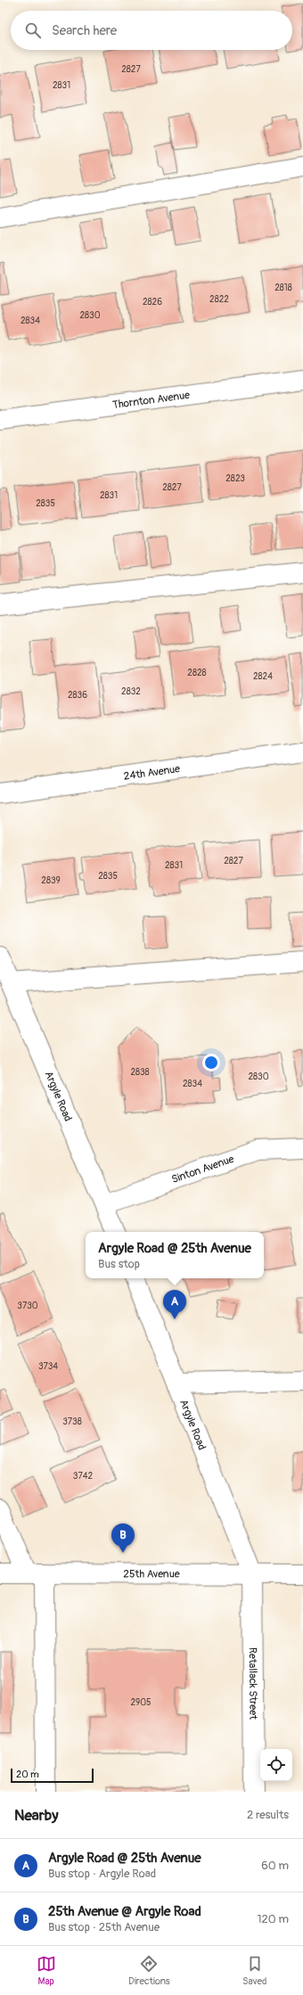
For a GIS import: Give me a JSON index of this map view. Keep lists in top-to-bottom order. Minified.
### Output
{"streets":{"street":["Thornton Avenue","24th Avenue","Argyle Road","Sinton Avenue","25th Avenue","Retallack Street"]},"crossings":[["Argyle Road","Sinton Avenue"],["Argyle Road","25th Avenue"],["Argyle Road","Retallack Street"],["25th Avenue","Retallack Street"]],"house_numbers":["2827","2831","2818","2822","2826","2830","2834","2823","2827","2831","2835","2828","2824","2832","2836","2827","2831","2835","2839","2838","2830","2834","3730","3734","3738","3742","2905"],"scale_bar":"20 m","page":{"search":"Search here","popup":["Argyle Road @ 25th Avenue","Bus stop"],"pins":["A","B"],"scale":"20 m","heading":["Nearby","2 results"],"list":[{"mark":"A","name":"Argyle Road @ 25th Avenue","note":"Bus stop · Argyle Road","value":"60 m"},{"mark":"B","name":"25th Avenue @ Argyle Road","note":"Bus stop · 25th Avenue","value":"120 m"}],"nav":["Map","Directions","Saved"]}}
